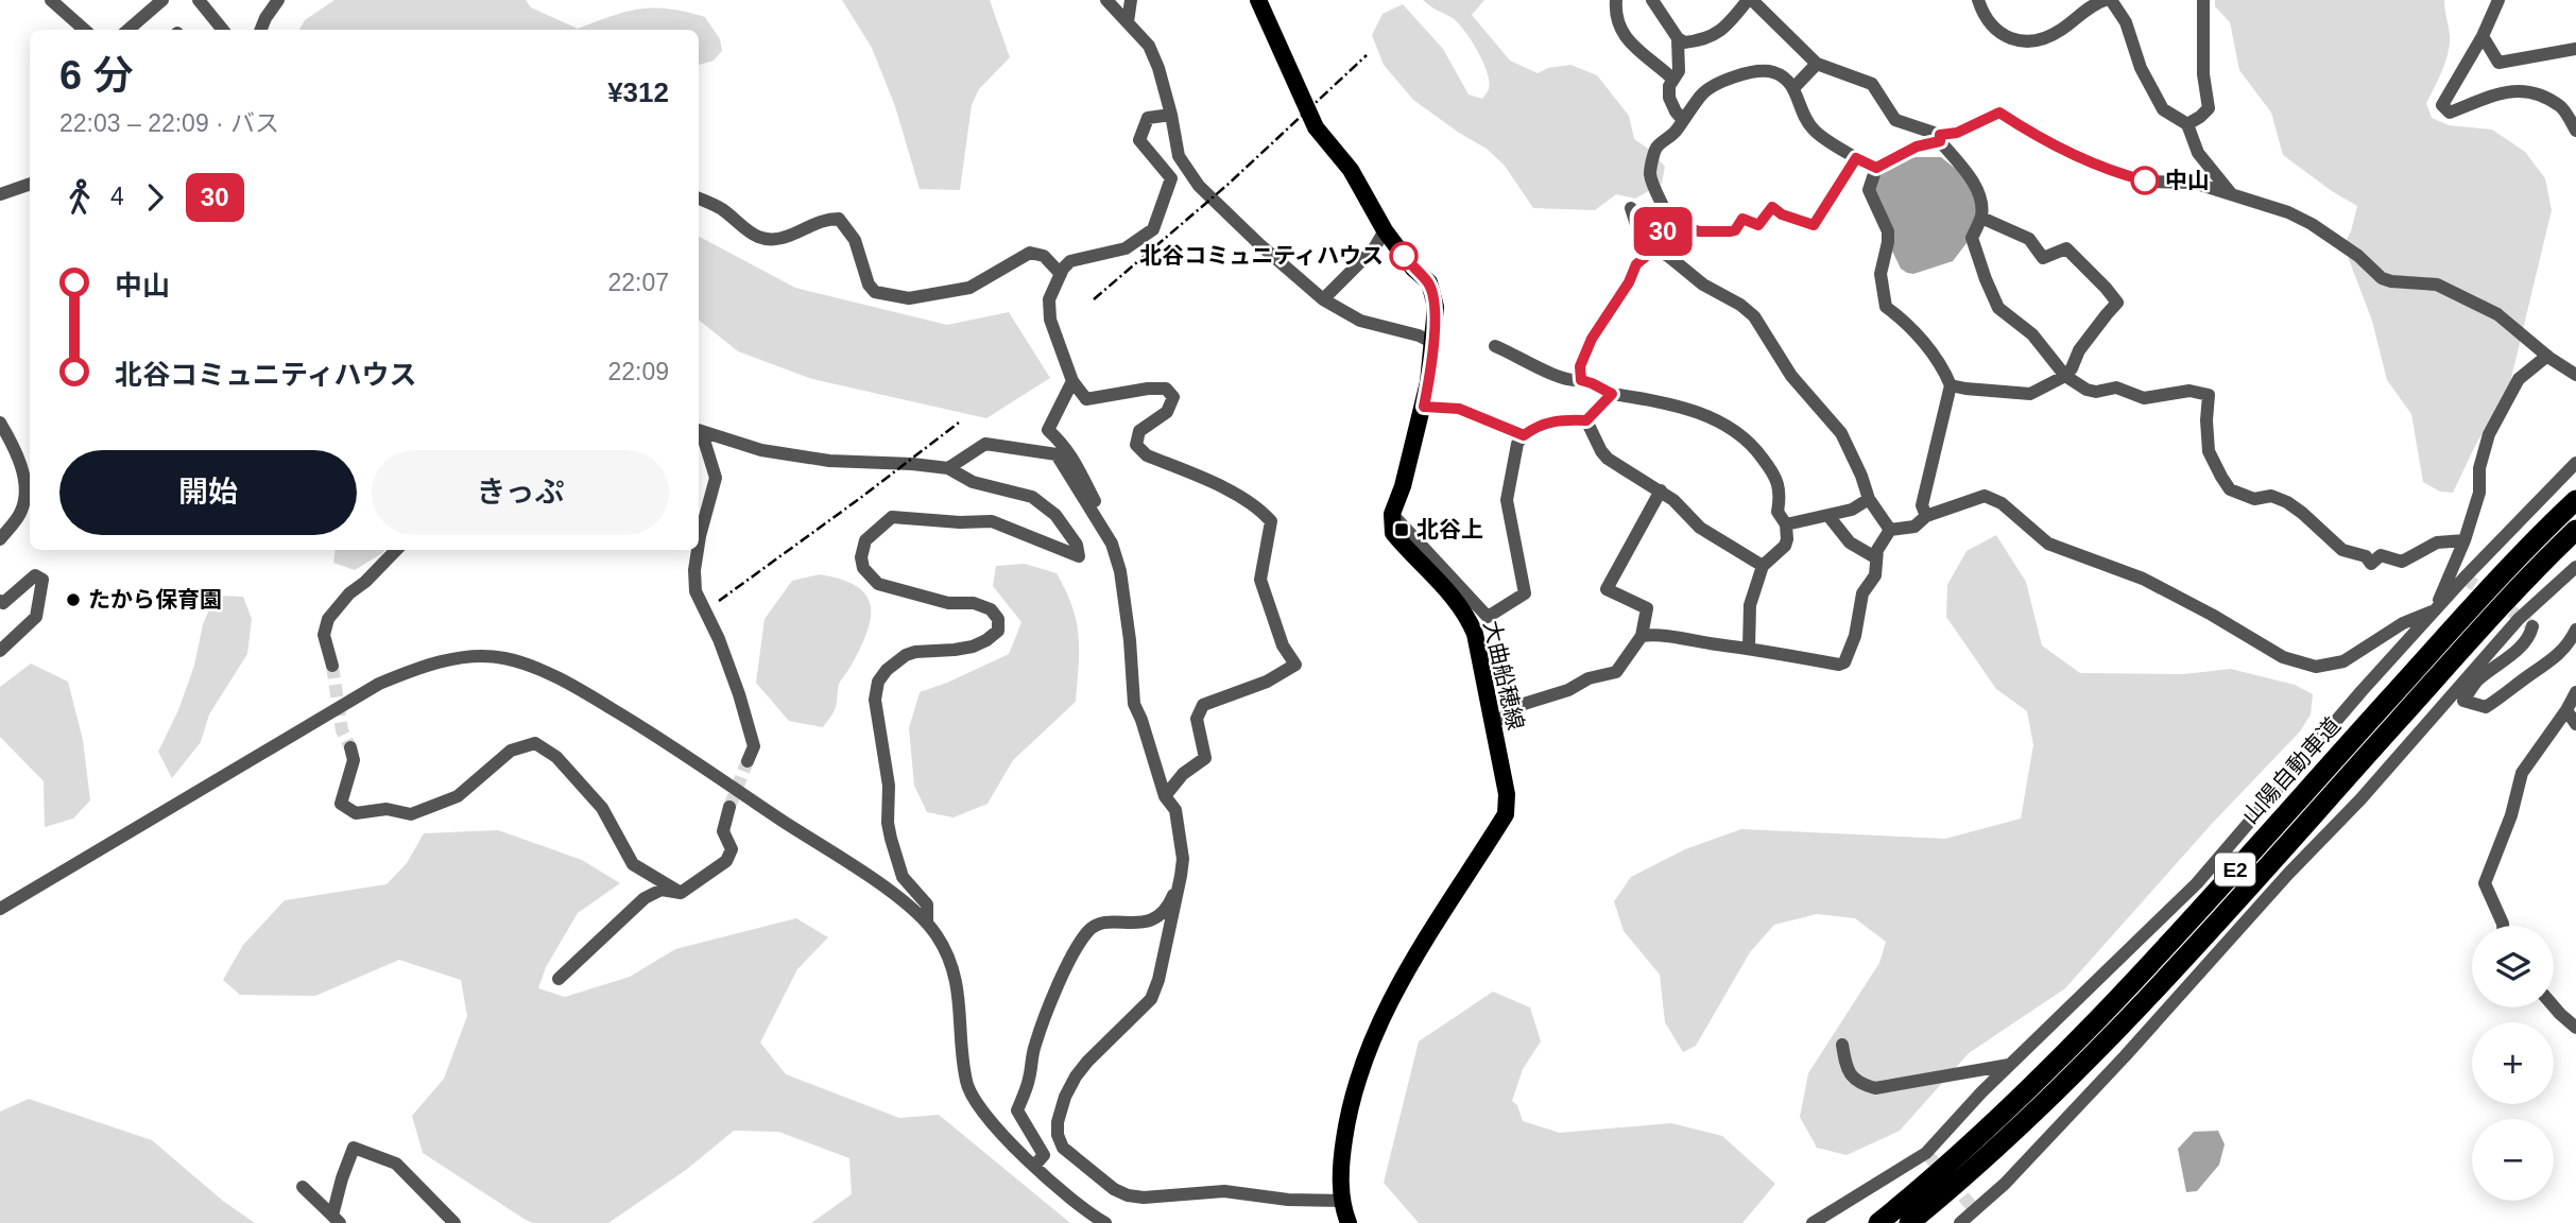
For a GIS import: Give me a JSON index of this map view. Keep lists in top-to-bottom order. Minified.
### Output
{"streets":{"highway":["山陽自動車道","E2"],"main road":["大曲船穂線"]},"places":{"other":["中山","北谷コミュニティハウス","たから保育園"],"transit":["北谷上"]},"lines":["bus line 30"],"page":{"on_map":"30","heading":["6 分","22:03 – 22:09 · バス","¥312"],"legs":["4","30"],"list":[{"name":"中山","value":"22:07"},{"name":"北谷コミュニティハウス","value":"22:09"}],"buttons":["開始","きっぷ"],"map_buttons":["+","−"]}}
